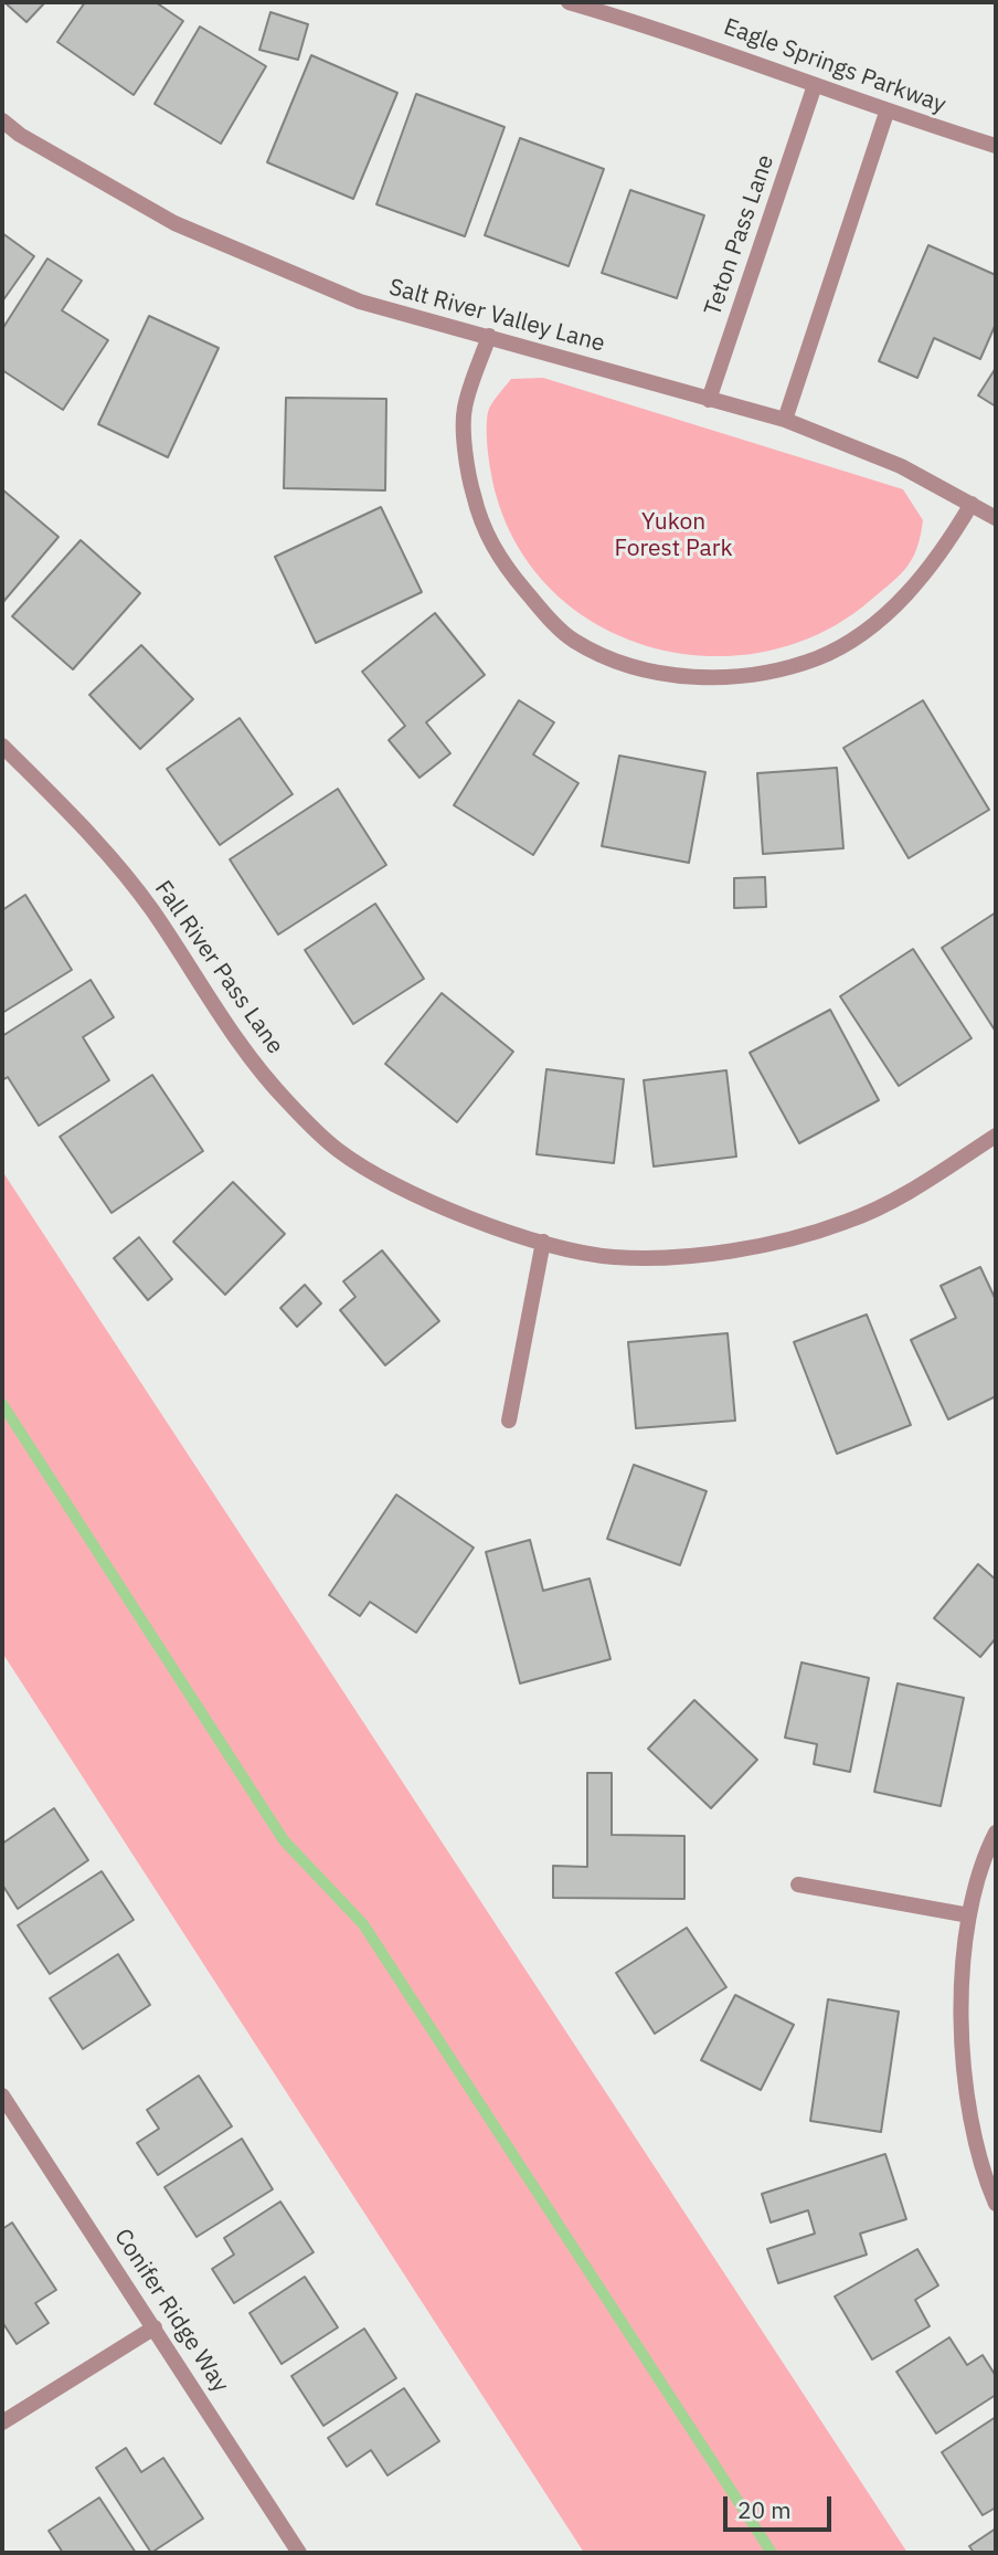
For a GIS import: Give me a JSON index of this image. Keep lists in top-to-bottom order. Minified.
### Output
{"streets":{"street":["Eagle Springs Parkway","Teton Pass Lane","Salt River Valley Lane","Fall River Pass Lane","Conifer Ridge Way"]},"crossings":[["Eagle Springs Parkway","Teton Pass Lane"],["Teton Pass Lane","Salt River Valley Lane"]],"parks":["Yukon Forest Park"],"scale_bar":"20 m"}
